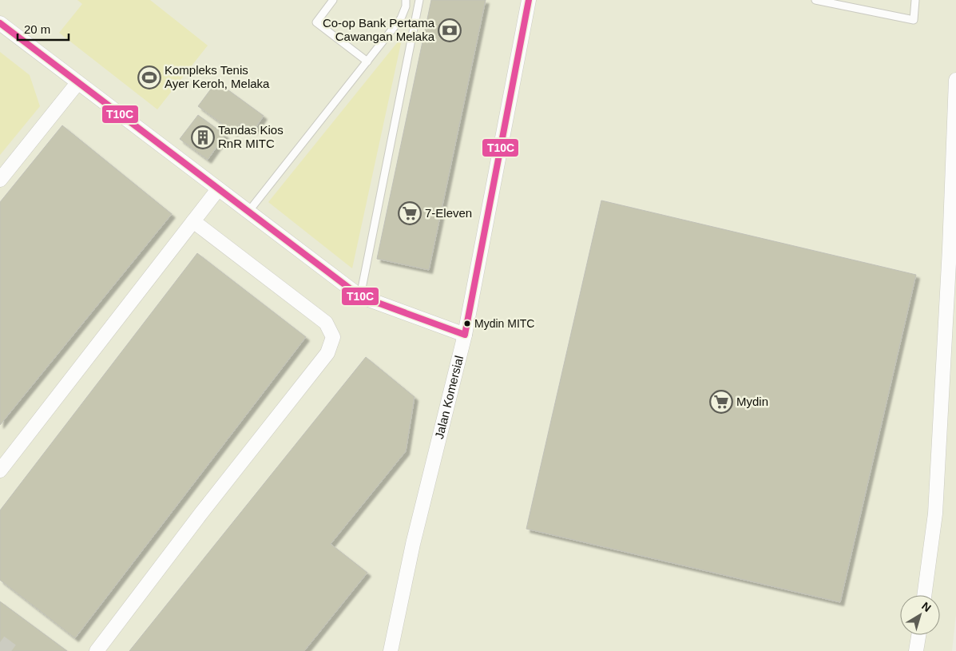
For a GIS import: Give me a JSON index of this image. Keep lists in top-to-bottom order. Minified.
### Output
{"streets":{"street":["Jalan Komersial"]},"places":{"bank":["Co-op Bank Pertama Cawangan Melaka"],"sports":["Kompleks Tenis Ayer Keroh, Melaka"],"building":["Tandas Kios RnR MITC"],"supermarket":["7-Eleven","Mydin"],"other":["Mydin MITC"]},"lines":["transit line T10C"],"scale_bar":"20 m","north":"top right"}
